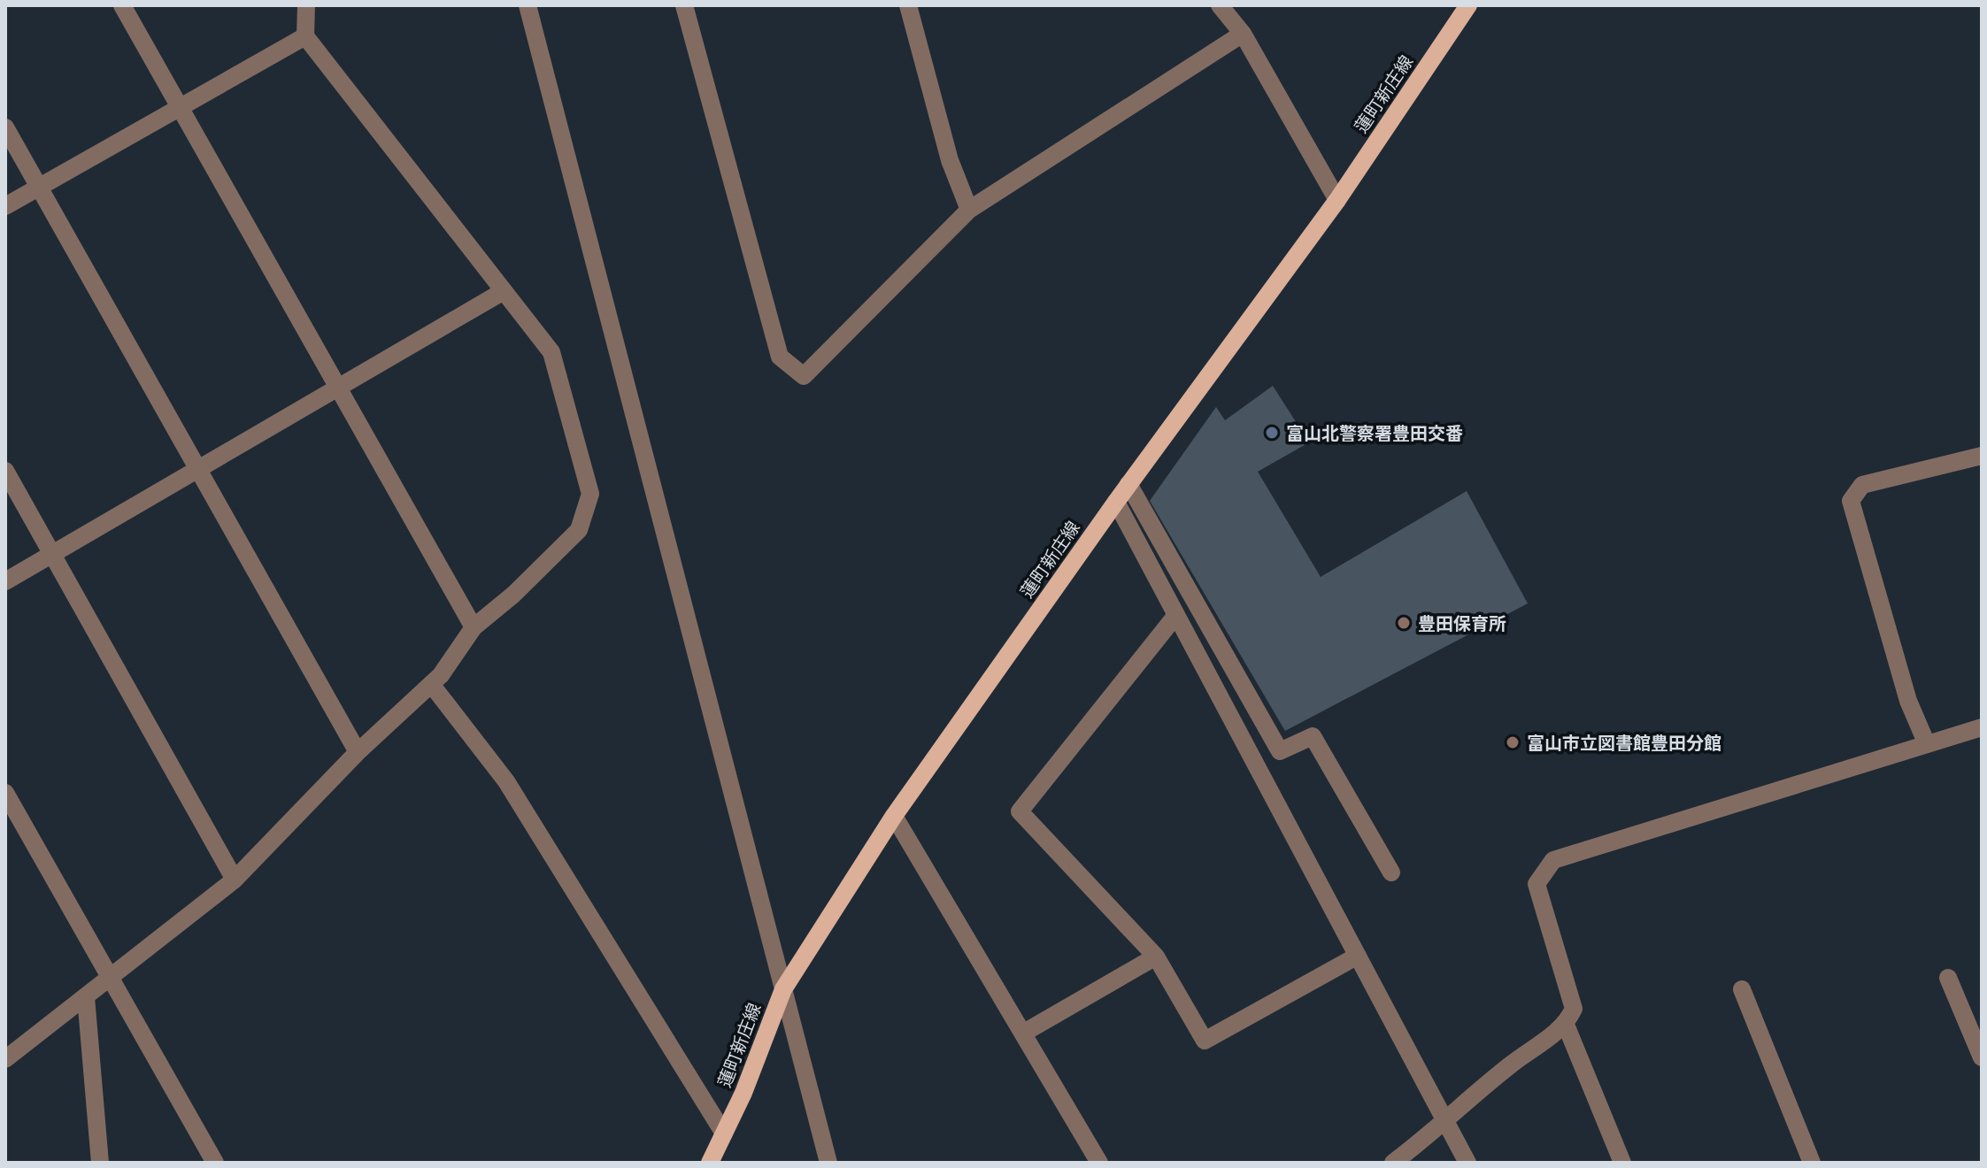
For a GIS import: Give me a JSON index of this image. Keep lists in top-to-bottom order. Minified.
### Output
{"streets":{"main road":["蓮町新庄線"]},"places":["富山北警察署豊田交番","豊田保育所","富山市立図書館豊田分館"]}
